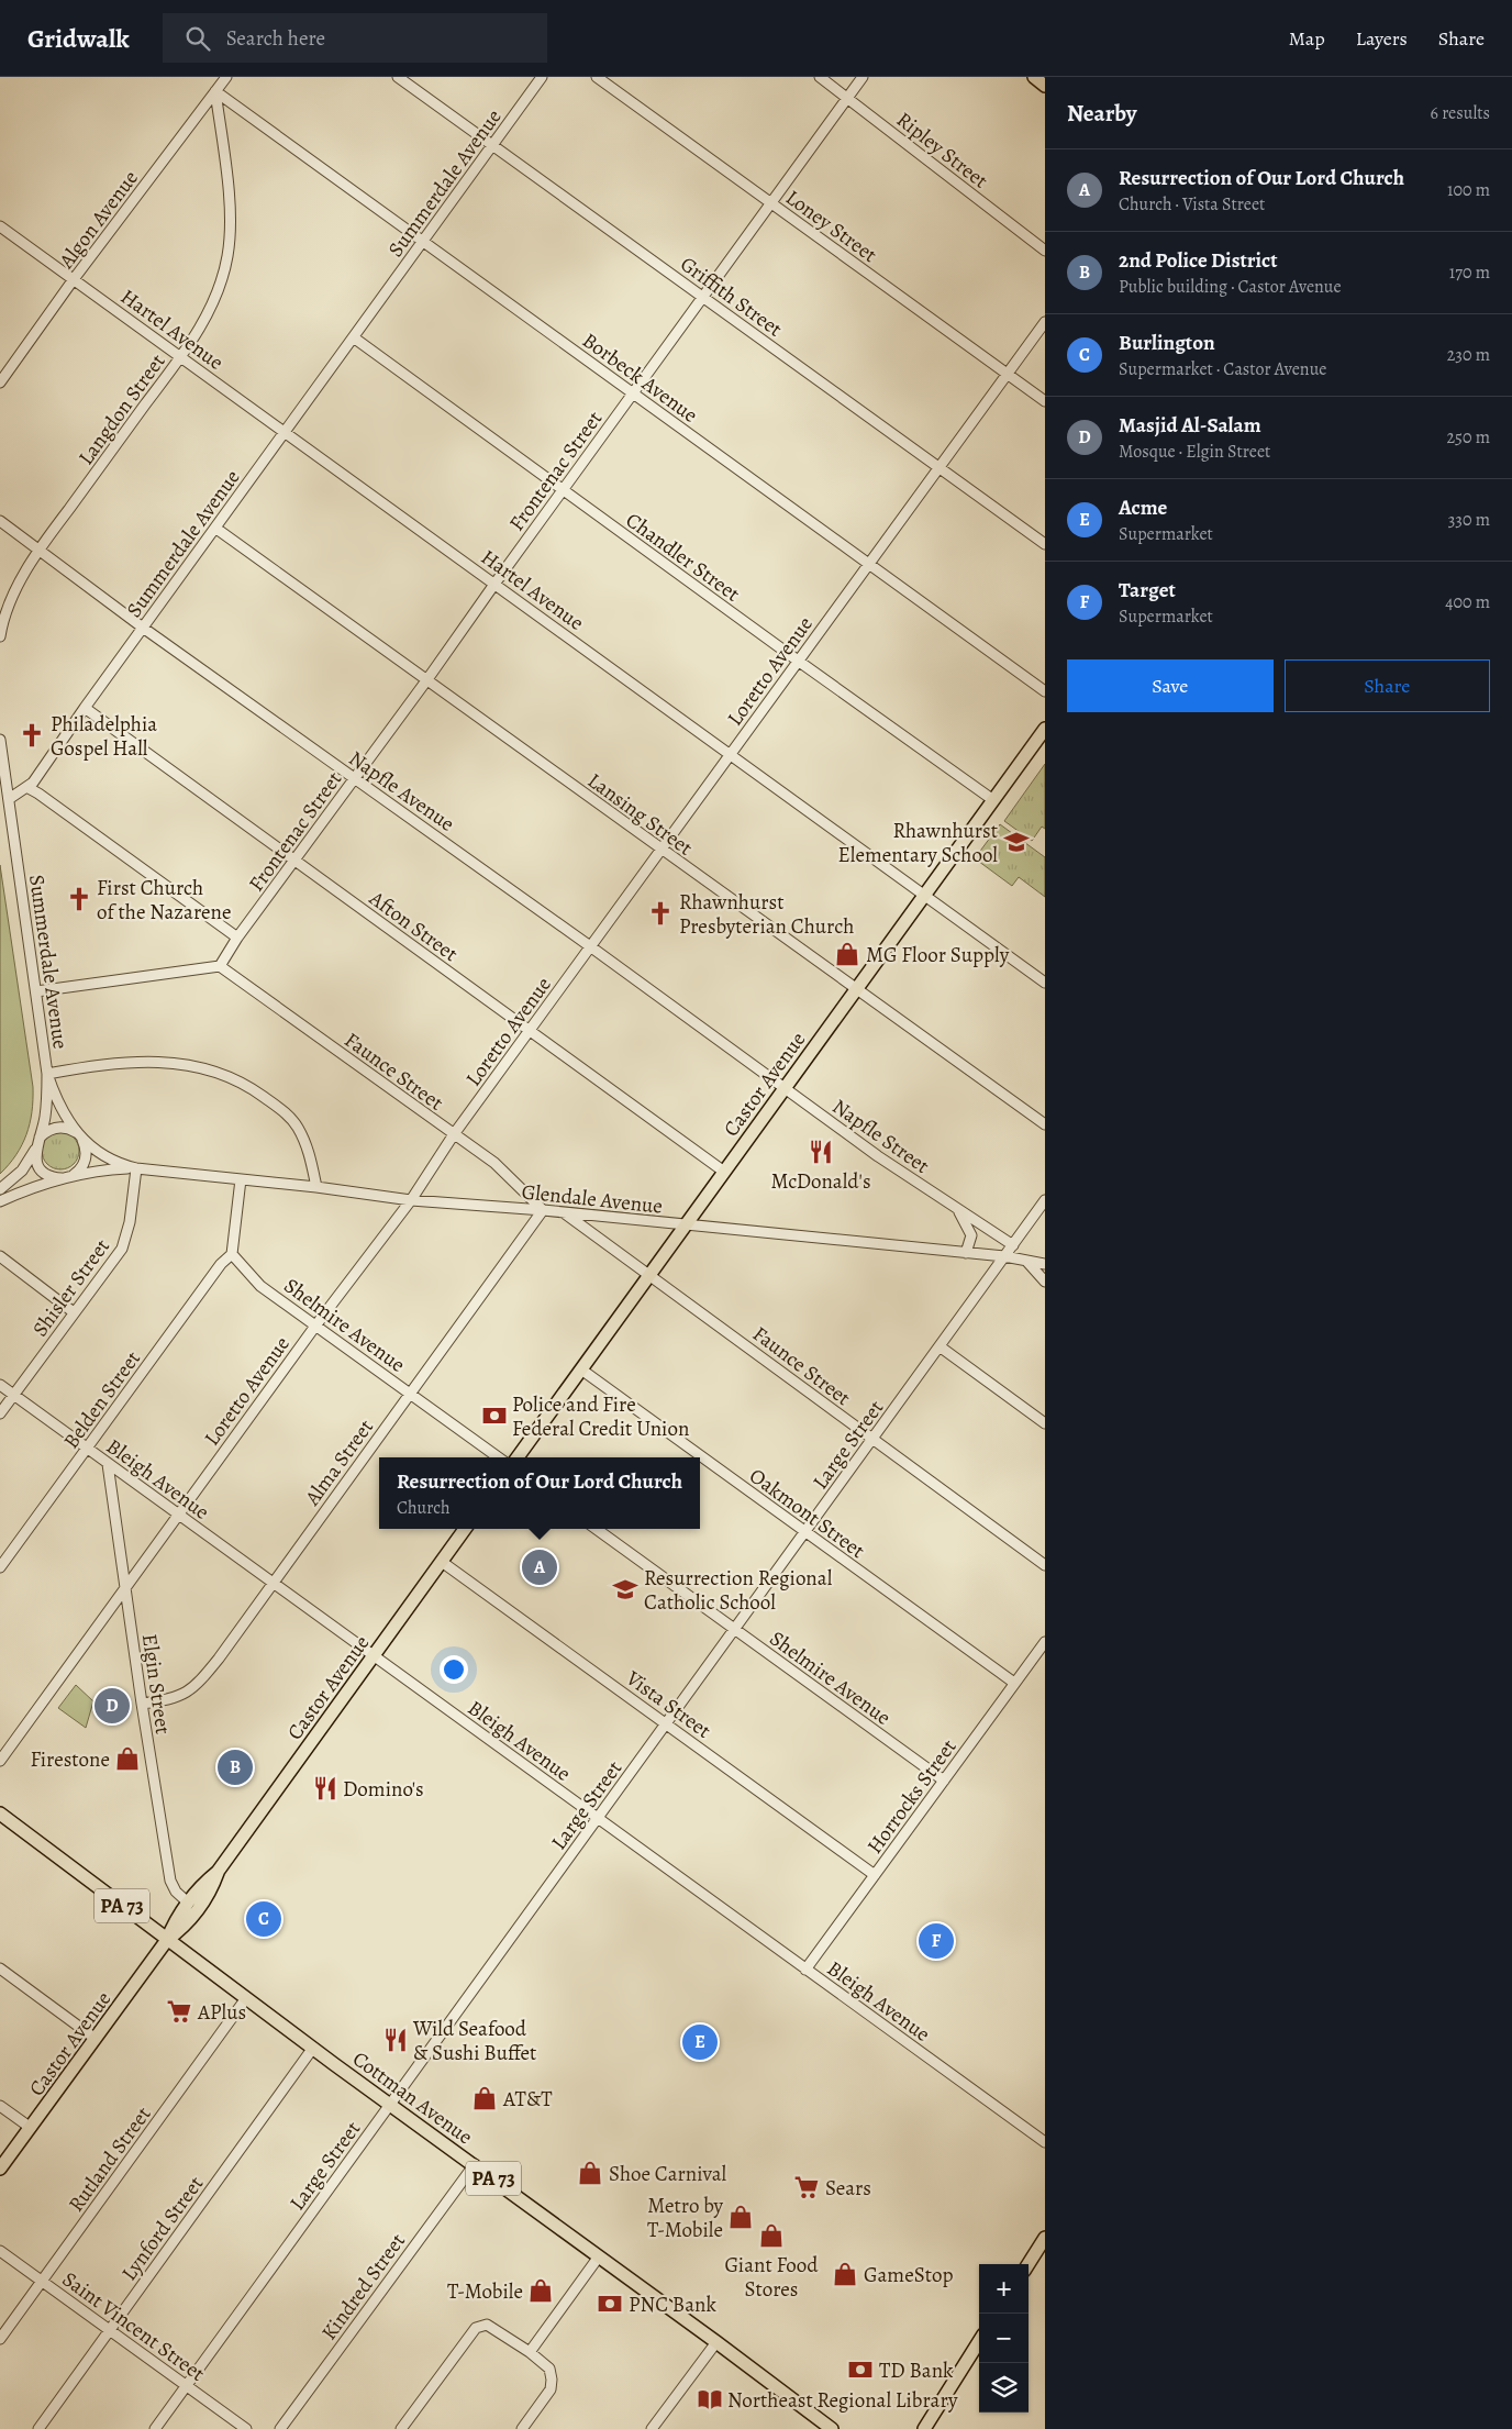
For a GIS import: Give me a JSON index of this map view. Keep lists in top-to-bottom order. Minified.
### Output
{"streets":{"main road":["Castor Avenue","PA 73","Cottman Avenue"],"street":["Ripley Street","Summerdale Avenue","Algon Avenue","Loney Street","Griffith Street","Hartel Avenue","Borbeck Avenue","Langdon Street","Frontenac Street","Chandler Street","Loretto Avenue","Napfle Avenue","Lansing Street","Afton Street","Faunce Street","Napfle Street","Glendale Avenue","Shisler Street","Shelmire Avenue","Belden Street","Large Street","Alma Street","Bleigh Avenue","Oakmont Street","Elgin Street","Vista Street","Horrocks Street","Rutland Street","Lynford Street","Kindred Street","Saint Vincent Street"]},"crossings":[["Ripley Street","Frontenac Street"],["Summerdale Avenue","Griffith Street"],["Summerdale Avenue","Hartel Avenue"],["Summerdale Avenue","Borbeck Avenue"],["Summerdale Avenue","Chandler Street"],["Summerdale Avenue","Napfle Avenue"],["Summerdale Avenue","Lansing Street"],["Summerdale Avenue","Afton Street"],["Summerdale Avenue","Glendale Avenue"],["Algon Avenue","Hartel Avenue"],["Algon Avenue","Borbeck Avenue"],["Algon Avenue","Langdon Street"],["Loney Street","Frontenac Street"],["Loney Street","Loretto Avenue"],["Griffith Street","Frontenac Street"],["Griffith Street","Loretto Avenue"],["Hartel Avenue","Langdon Street"],["Hartel Avenue","Frontenac Street"],["Hartel Avenue","Loretto Avenue"],["Hartel Avenue","Castor Avenue"],["Borbeck Avenue","Langdon Street"],["Borbeck Avenue","Frontenac Street"],["Borbeck Avenue","Loretto Avenue"],["Langdon Street","Napfle Avenue"],["Frontenac Street","Chandler Street"],["Frontenac Street","Napfle Avenue"],["Frontenac Street","Lansing Street"],["Frontenac Street","Afton Street"],["Frontenac Street","Faunce Street"],["Chandler Street","Loretto Avenue"],["Chandler Street","Castor Avenue"],["Loretto Avenue","Napfle Avenue"],["Loretto Avenue","Lansing Street"],["Loretto Avenue","Afton Street"],["Loretto Avenue","Faunce Street"],["Loretto Avenue","Glendale Avenue"],["Loretto Avenue","Shelmire Avenue"],["Loretto Avenue","Bleigh Avenue"],["Loretto Avenue","Elgin Street"],["Napfle Avenue","Castor Avenue"],["Napfle Avenue","Napfle Street"],["Lansing Street","Castor Avenue"],["Afton Street","Castor Avenue"],["Faunce Street","Castor Avenue"],["Faunce Street","Glendale Avenue"],["Faunce Street","Large Street"],["Faunce Street","Alma Street"],["Castor Avenue","Napfle Street"],["Castor Avenue","Glendale Avenue"],["Castor Avenue","Bleigh Avenue"],["Castor Avenue","Oakmont Street"],["Castor Avenue","Elgin Street"],["Castor Avenue","Vista Street"],["Castor Avenue","Cottman Avenue"],["Napfle Street","Glendale Avenue"],["Napfle Street","Large Street"],["Glendale Avenue","Shisler Street"],["Glendale Avenue","Large Street"],["Glendale Avenue","Alma Street"],["Shisler Street","Bleigh Avenue"],["Shelmire Avenue","Belden Street"],["Shelmire Avenue","Large Street"],["Shelmire Avenue","Alma Street"],["Shelmire Avenue","Horrocks Street"],["Belden Street","Bleigh Avenue"],["Large Street","Bleigh Avenue"],["Large Street","Oakmont Street"],["Large Street","Vista Street"],["Large Street","Cottman Avenue"],["Large Street","Saint Vincent Street"],["Alma Street","Bleigh Avenue"],["Alma Street","Elgin Street"],["Bleigh Avenue","Elgin Street"],["Bleigh Avenue","Horrocks Street"],["Oakmont Street","Horrocks Street"],["Vista Street","Horrocks Street"],["Cottman Avenue","Rutland Street"],["Cottman Avenue","Lynford Street"],["Cottman Avenue","Kindred Street"],["Rutland Street","Saint Vincent Street"],["Lynford Street","Saint Vincent Street"]],"places":{"church":["Philadelphia Gospel Hall","First Church of the Nazarene","Rhawnhurst Presbyterian Church"],"school or university":["Rhawnhurst Elementary School","Resurrection Regional Catholic School"],"shop":["MG Floor Supply","Firestone","AT&T","Shoe Carnival","Metro by T-Mobile","Giant Food Stores","GameStop","T-Mobile"],"restaurant":["McDonald's","Domino's","Wild Seafood & Sushi Buffet"],"bank":["Police and Fire Federal Credit Union","PNC Bank","TD Bank"],"supermarket":["APlus","Sears"],"library":["Northeast Regional Library"]},"page":{"header":"Gridwalk","search":"Search here","nav":["Map","Layers","Share"],"heading":["Nearby","6 results"],"list":[{"mark":"A","name":"Resurrection of Our Lord Church","note":"Church · Vista Street","value":"100 m"},{"mark":"B","name":"2nd Police District","note":"Public building · Castor Avenue","value":"170 m"},{"mark":"C","name":"Burlington","note":"Supermarket · Castor Avenue","value":"230 m"},{"mark":"D","name":"Masjid Al-Salam","note":"Mosque · Elgin Street","value":"250 m"},{"mark":"E","name":"Acme","note":"Supermarket","value":"330 m"},{"mark":"F","name":"Target","note":"Supermarket","value":"400 m"}],"buttons":["Save","Share"],"popup":["Resurrection of Our Lord Church","Church"],"pins":["A","D","B","C","F","E"],"map_buttons":["+","−"]}}
